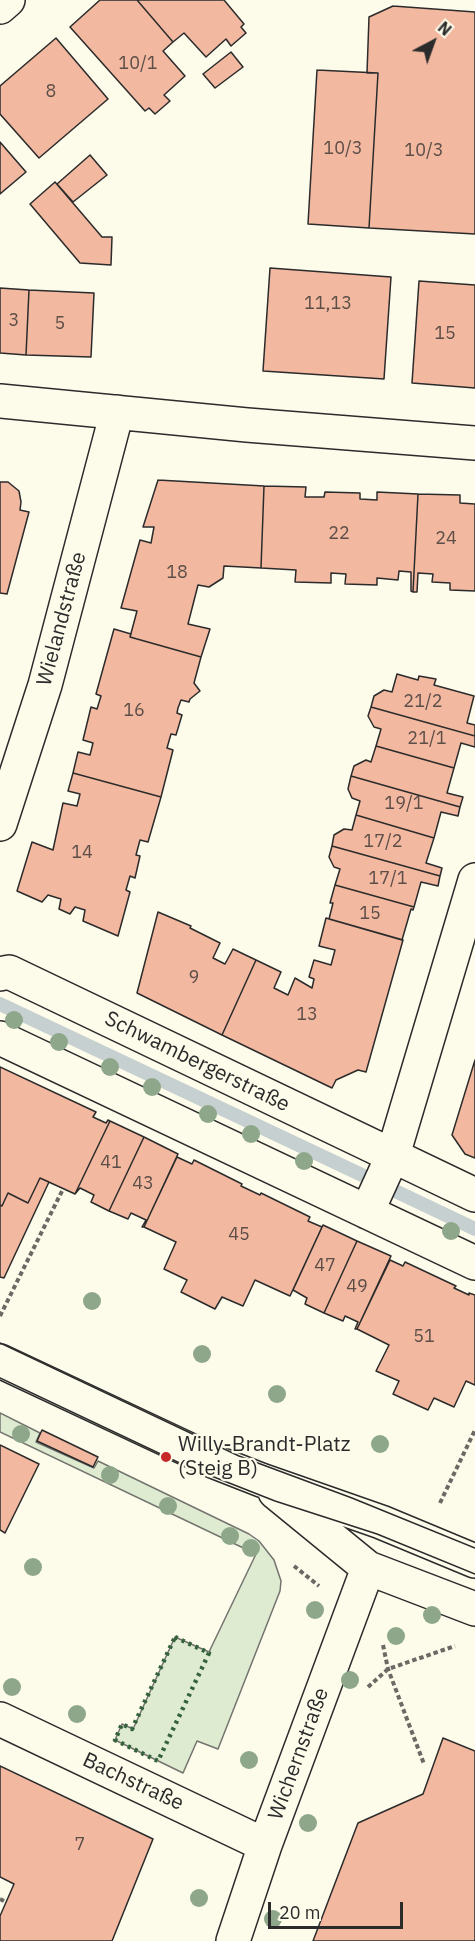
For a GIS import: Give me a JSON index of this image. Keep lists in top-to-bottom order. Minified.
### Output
{"streets":{"street":["Wielandstraße","Schwambergerstraße","Wichernstraße","Bachstraße"]},"crossings":[["Wichernstraße","Bachstraße"]],"places":["Willy-Brandt-Platz (Steig B)"],"house_numbers":["10/1","8","10/3","10/3","11,13","3","5","15","22","24","18","21/2","16","21/1","19/1","17/2","14","17/1","15","9","13","41","43","45","47","49","51","7"],"scale_bar":"20 m","north":"top right"}
